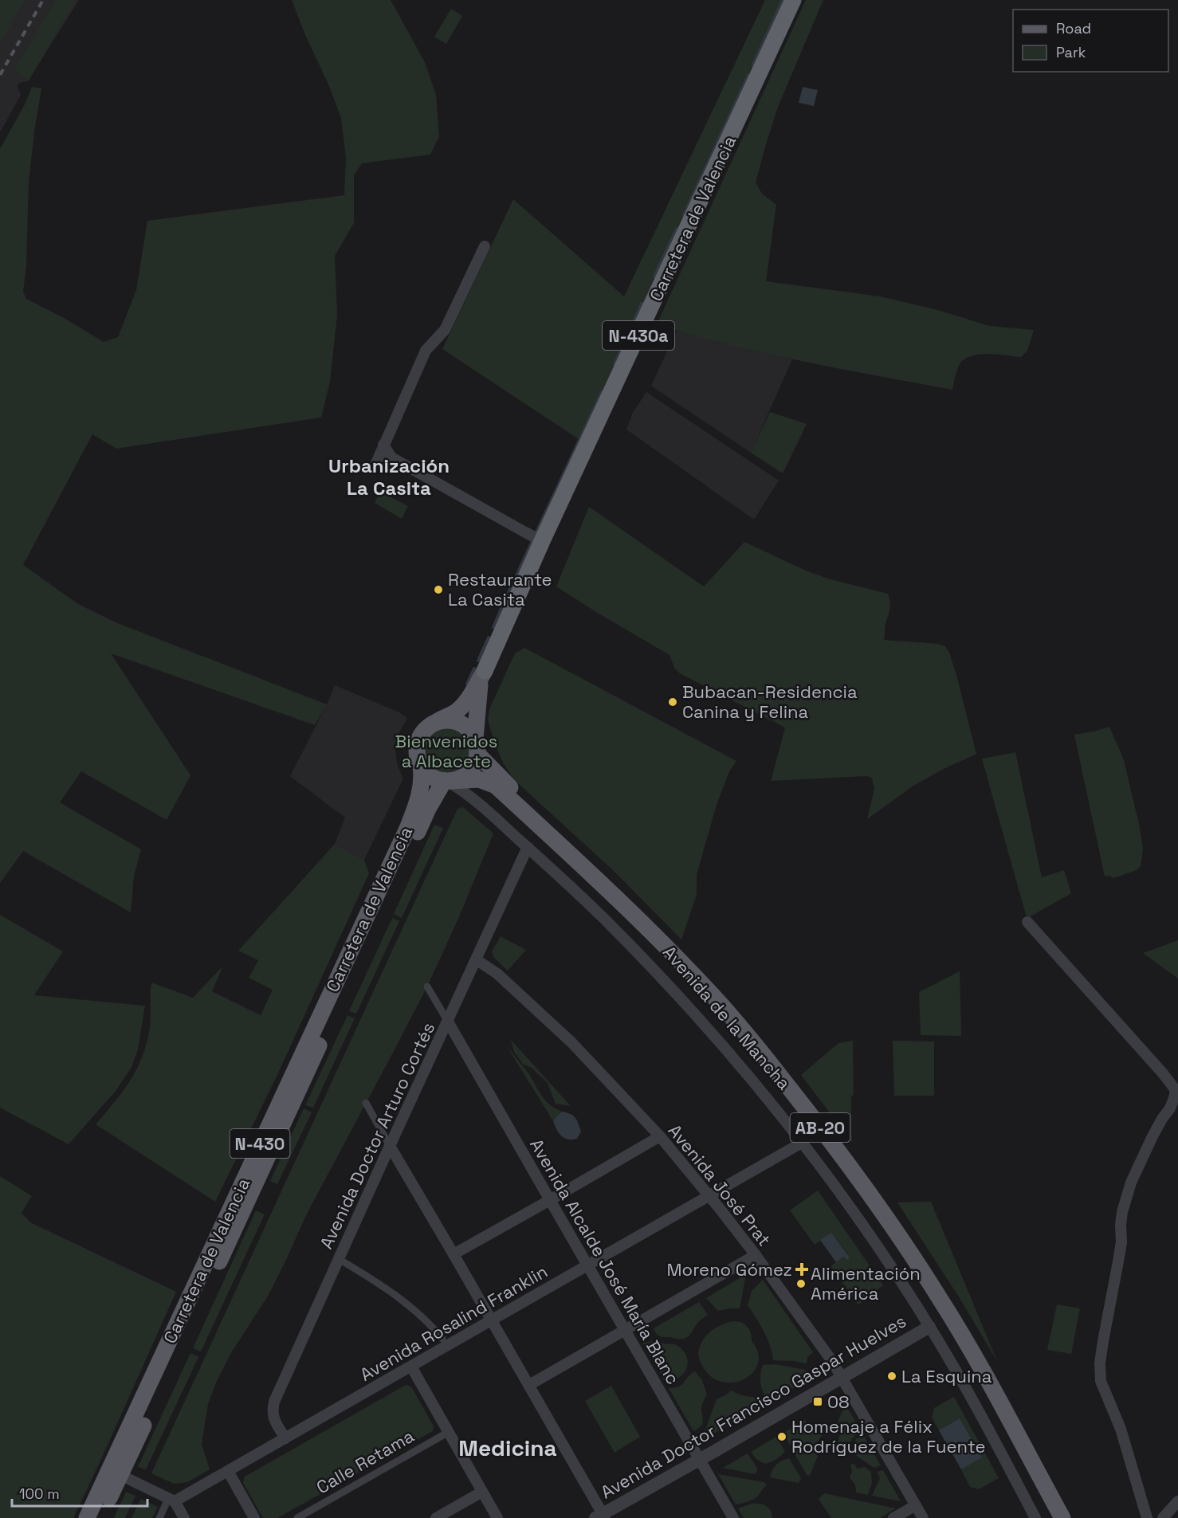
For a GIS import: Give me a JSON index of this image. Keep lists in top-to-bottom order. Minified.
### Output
{"streets":{"highway":["Carretera de Valencia","N-430a"],"main road":["Avenida de la Mancha","AB-20","N-430"],"street":["Avenida Doctor Arturo Cortés","Avenida José Prat","Avenida Alcalde José María Blanc","Avenida Rosalind Franklin","Avenida Doctor Francisco Gaspar Huelves","Calle Retama"]},"crossings":[["Carretera de Valencia","Avenida de la Mancha"],["Avenida de la Mancha","Avenida Doctor Arturo Cortés"],["Avenida de la Mancha","Avenida Rosalind Franklin"],["Avenida de la Mancha","Avenida Doctor Francisco Gaspar Huelves"],["Avenida Doctor Arturo Cortés","Avenida José Prat"],["Avenida Doctor Arturo Cortés","Avenida Alcalde José María Blanc"],["Avenida Doctor Arturo Cortés","Avenida Rosalind Franklin"],["Avenida José Prat","Avenida Rosalind Franklin"],["Avenida José Prat","Avenida Doctor Francisco Gaspar Huelves"],["Avenida Alcalde José María Blanc","Avenida Rosalind Franklin"],["Avenida Alcalde José María Blanc","Avenida Doctor Francisco Gaspar Huelves"]],"districts":["Urbanización La Casita","Medicina"],"parks":["Bienvenidos a Albacete"],"places":{"other":["Restaurante La Casita","Bubacan-Residencia Canina y Felina","Alimentación América","La Esquina","Homenaje a Félix Rodríguez de la Fuente"],"health":["Moreno Gómez"],"transit":["08"]},"legend":["Road","Park"],"scale_bar":"100 m"}
